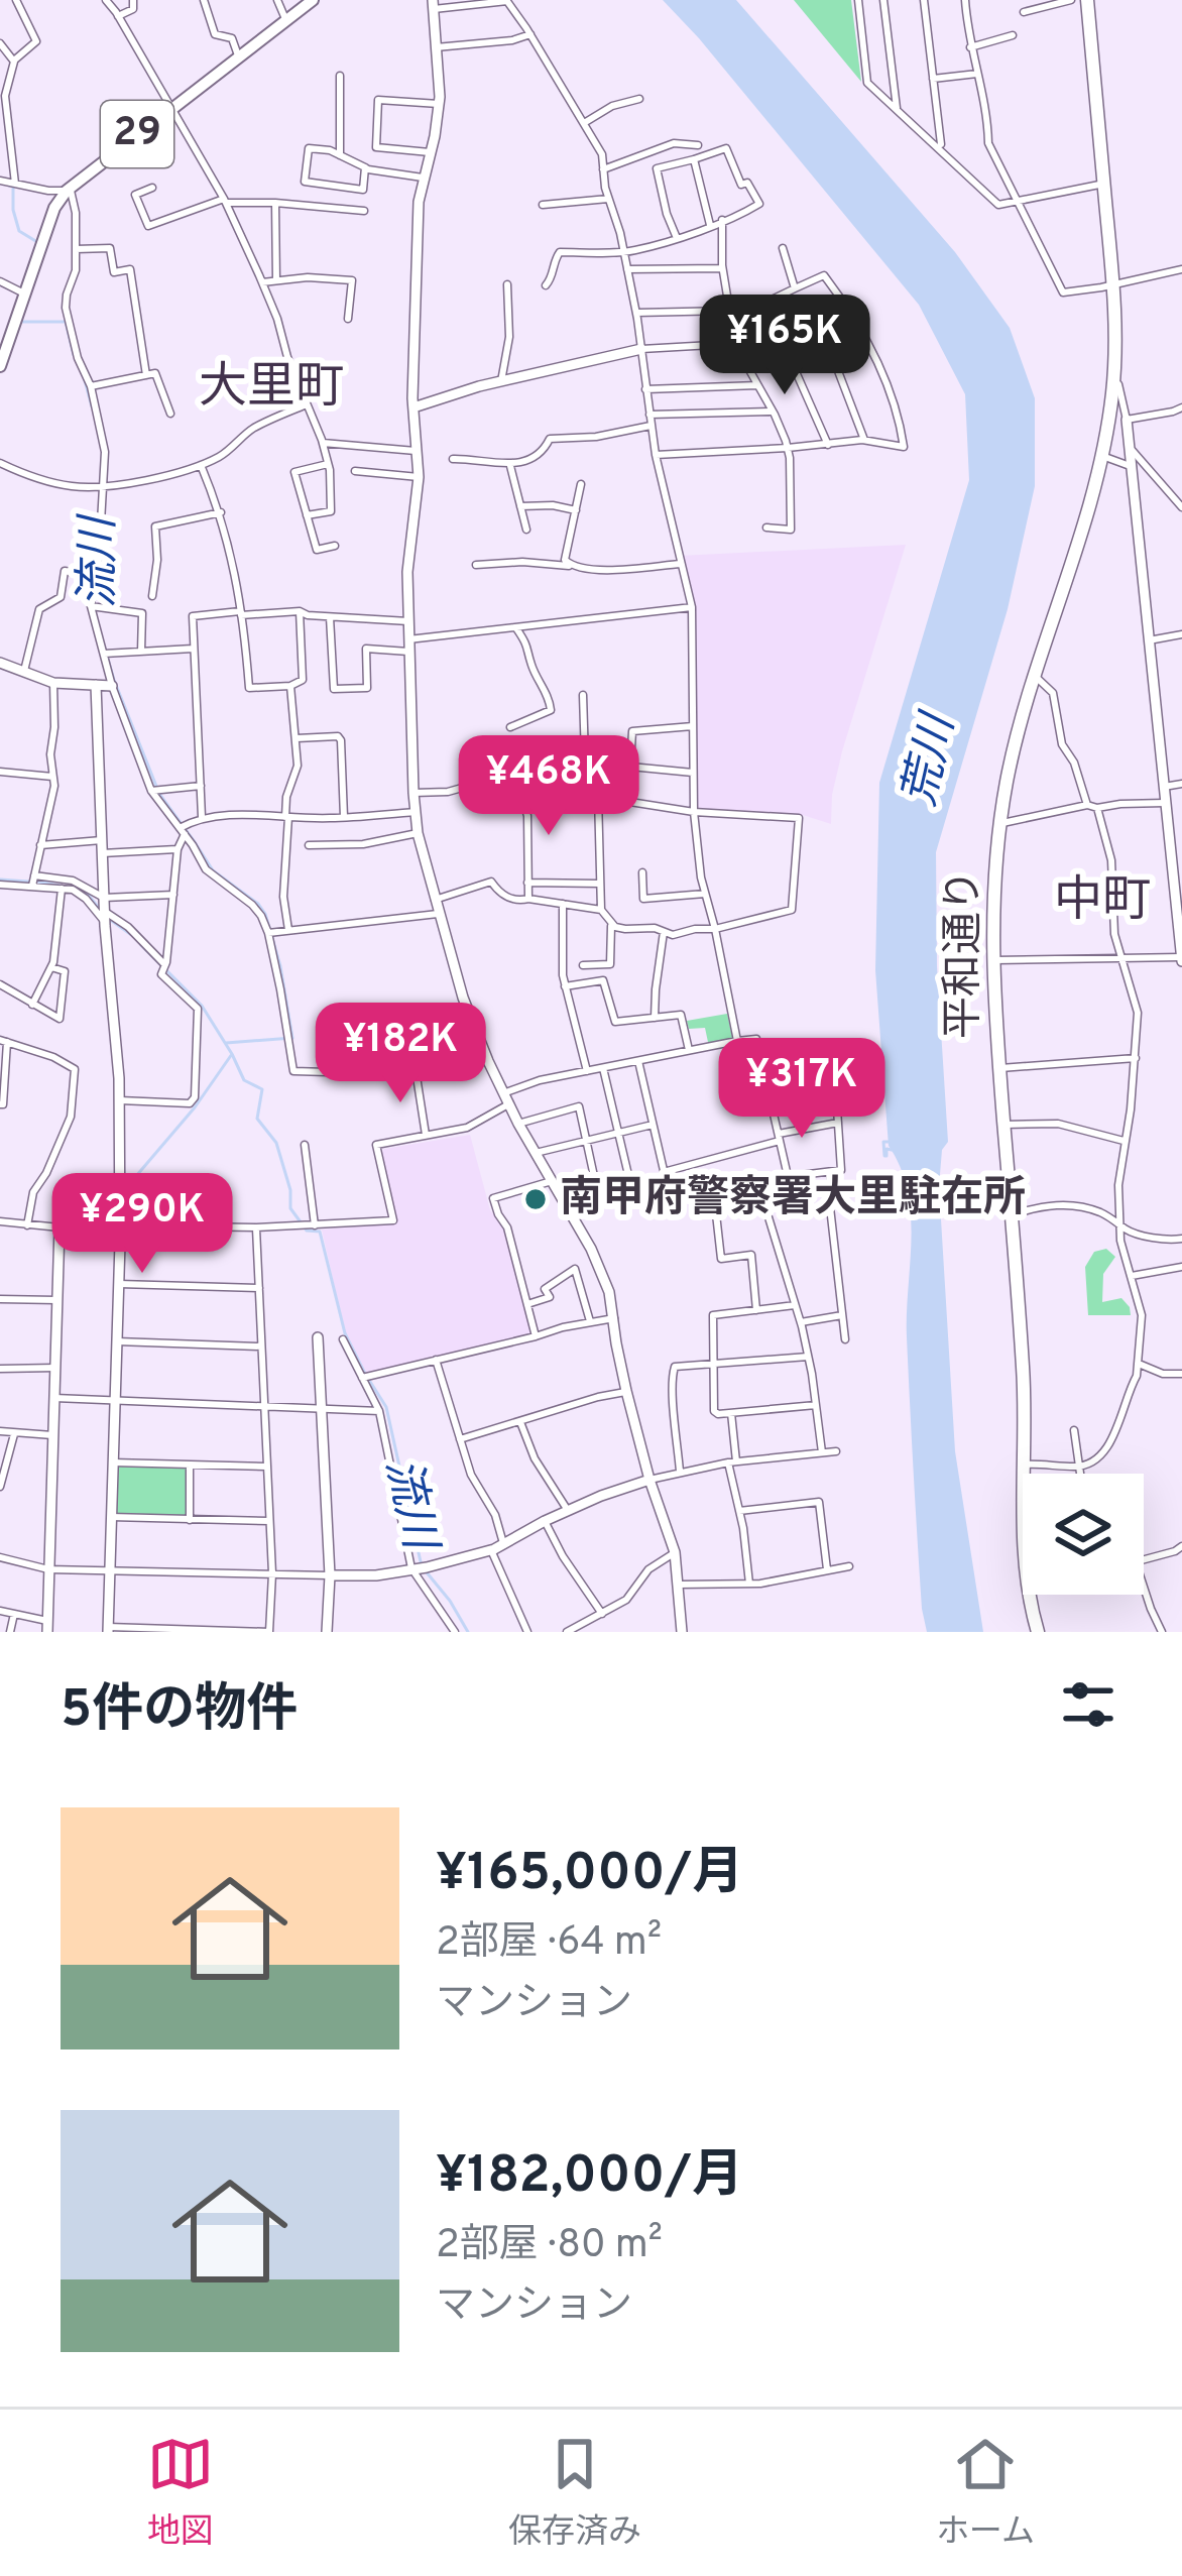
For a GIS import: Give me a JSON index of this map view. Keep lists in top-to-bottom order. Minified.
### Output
{"streets":{"highway":["平和通り"],"main road":["29"]},"districts":["大里町","中町"],"water":["流川","荒川"],"places":["南甲府警察署大里駐在所"],"page":{"price":["¥165K","¥468K","¥182K","¥317K","¥290K"],"heading":"5件の物件","list":[{"name":"¥165,000/月","note":"2部屋 · 64 m² · マンション"},{"name":"¥182,000/月","note":"2部屋 · 80 m² · マンション"}],"tabs":["地図","保存済み","ホーム"]}}
